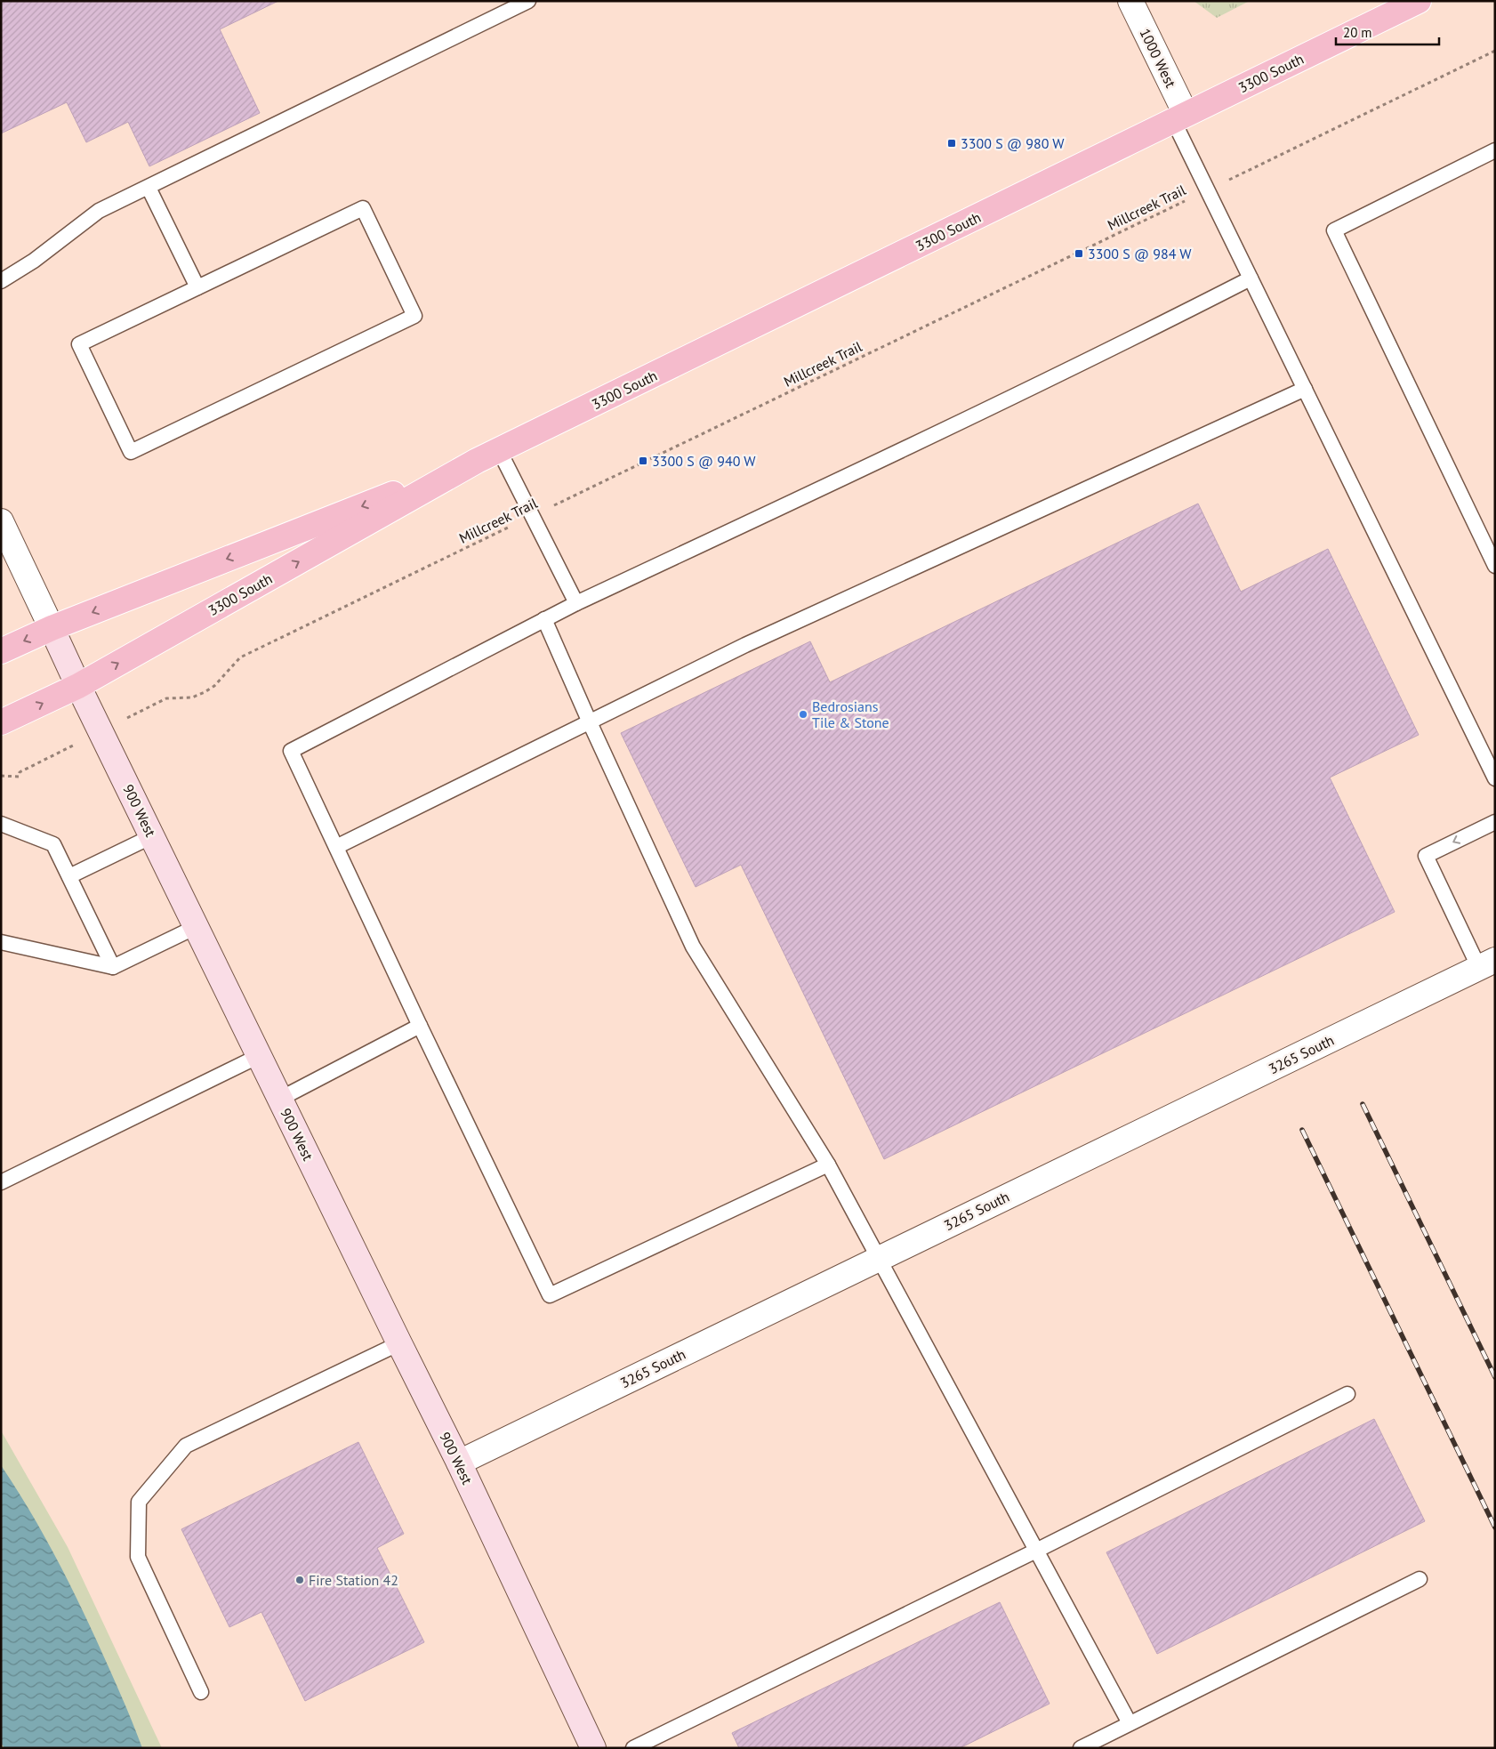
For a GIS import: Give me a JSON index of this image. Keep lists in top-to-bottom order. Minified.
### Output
{"streets":{"main road":["3300 South","900 West"],"street":["1000 West","3265 South"],"path":["Millcreek Trail"]},"crossings":[["1000 West","3300 South"],["3300 South","900 West"],["900 West","3265 South"]],"places":{"transit":["3300 S @ 980 W","3300 S @ 984 W","3300 S @ 940 W"],"other":["Bedrosians Tile & Stone","Fire Station 42"]},"scale_bar":"20 m"}
